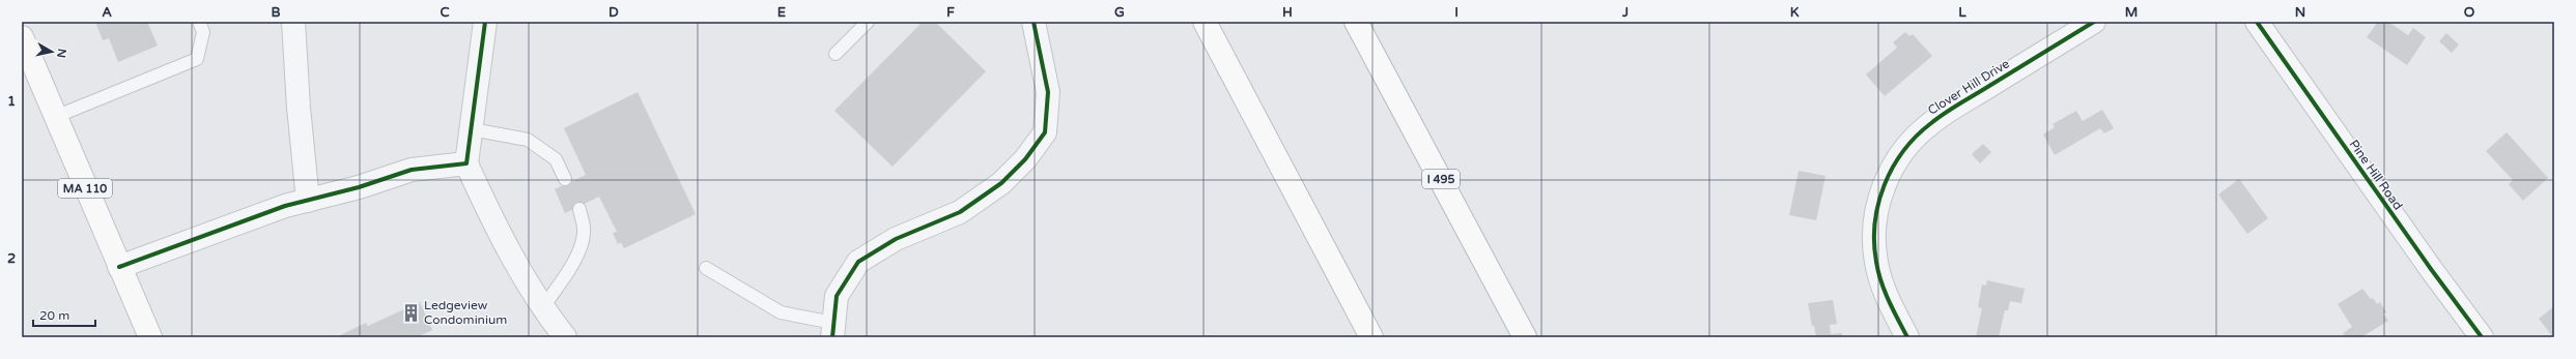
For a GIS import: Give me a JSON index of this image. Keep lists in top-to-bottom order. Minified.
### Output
{"streets":{"main road":["I 495","MA 110"],"street":["Clover Hill Drive","Pine Hill Road"]},"places":{"building":["Ledgeview Condominium"]},"scale_bar":"20 m","north":"right","grid":{"columns":["A","B","C","D","E","F","G","H","I","J","K","L","M","N","O"],"rows":["1","2"]}}
